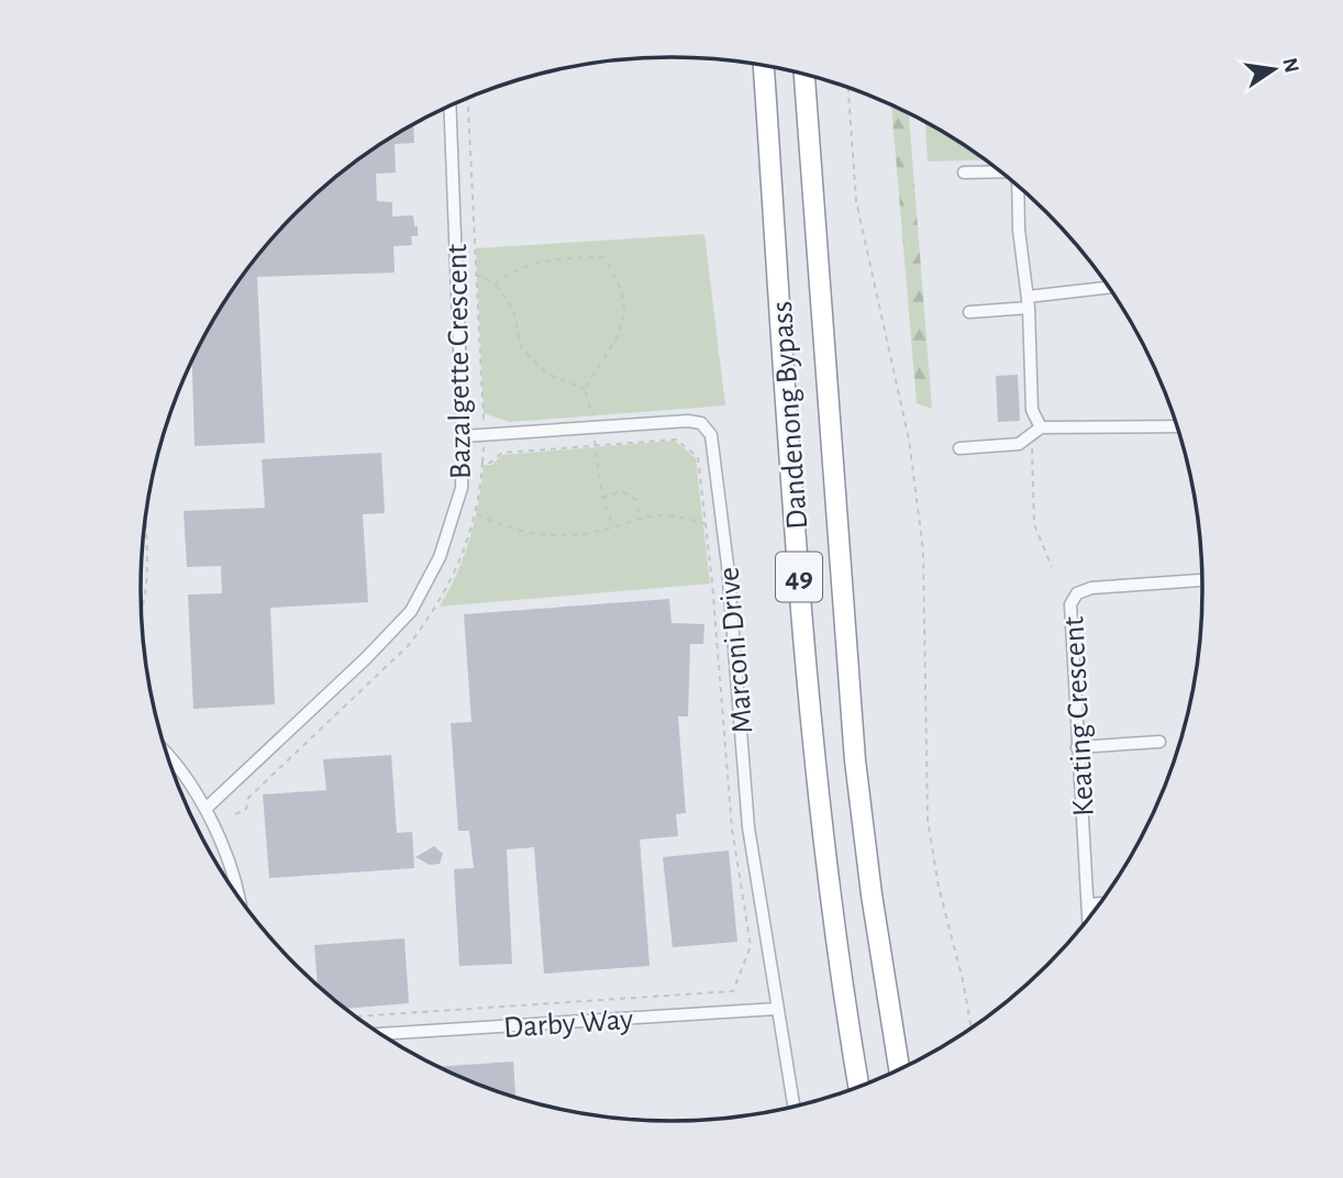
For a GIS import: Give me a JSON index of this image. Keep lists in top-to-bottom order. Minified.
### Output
{"streets":{"highway":["Dandenong Bypass","49"],"street":["Bazalgette Crescent","Marconi Drive","Keating Crescent","Darby Way"]},"crossings":[["Bazalgette Crescent","Marconi Drive"],["Marconi Drive","Darby Way"]],"north":"right"}
